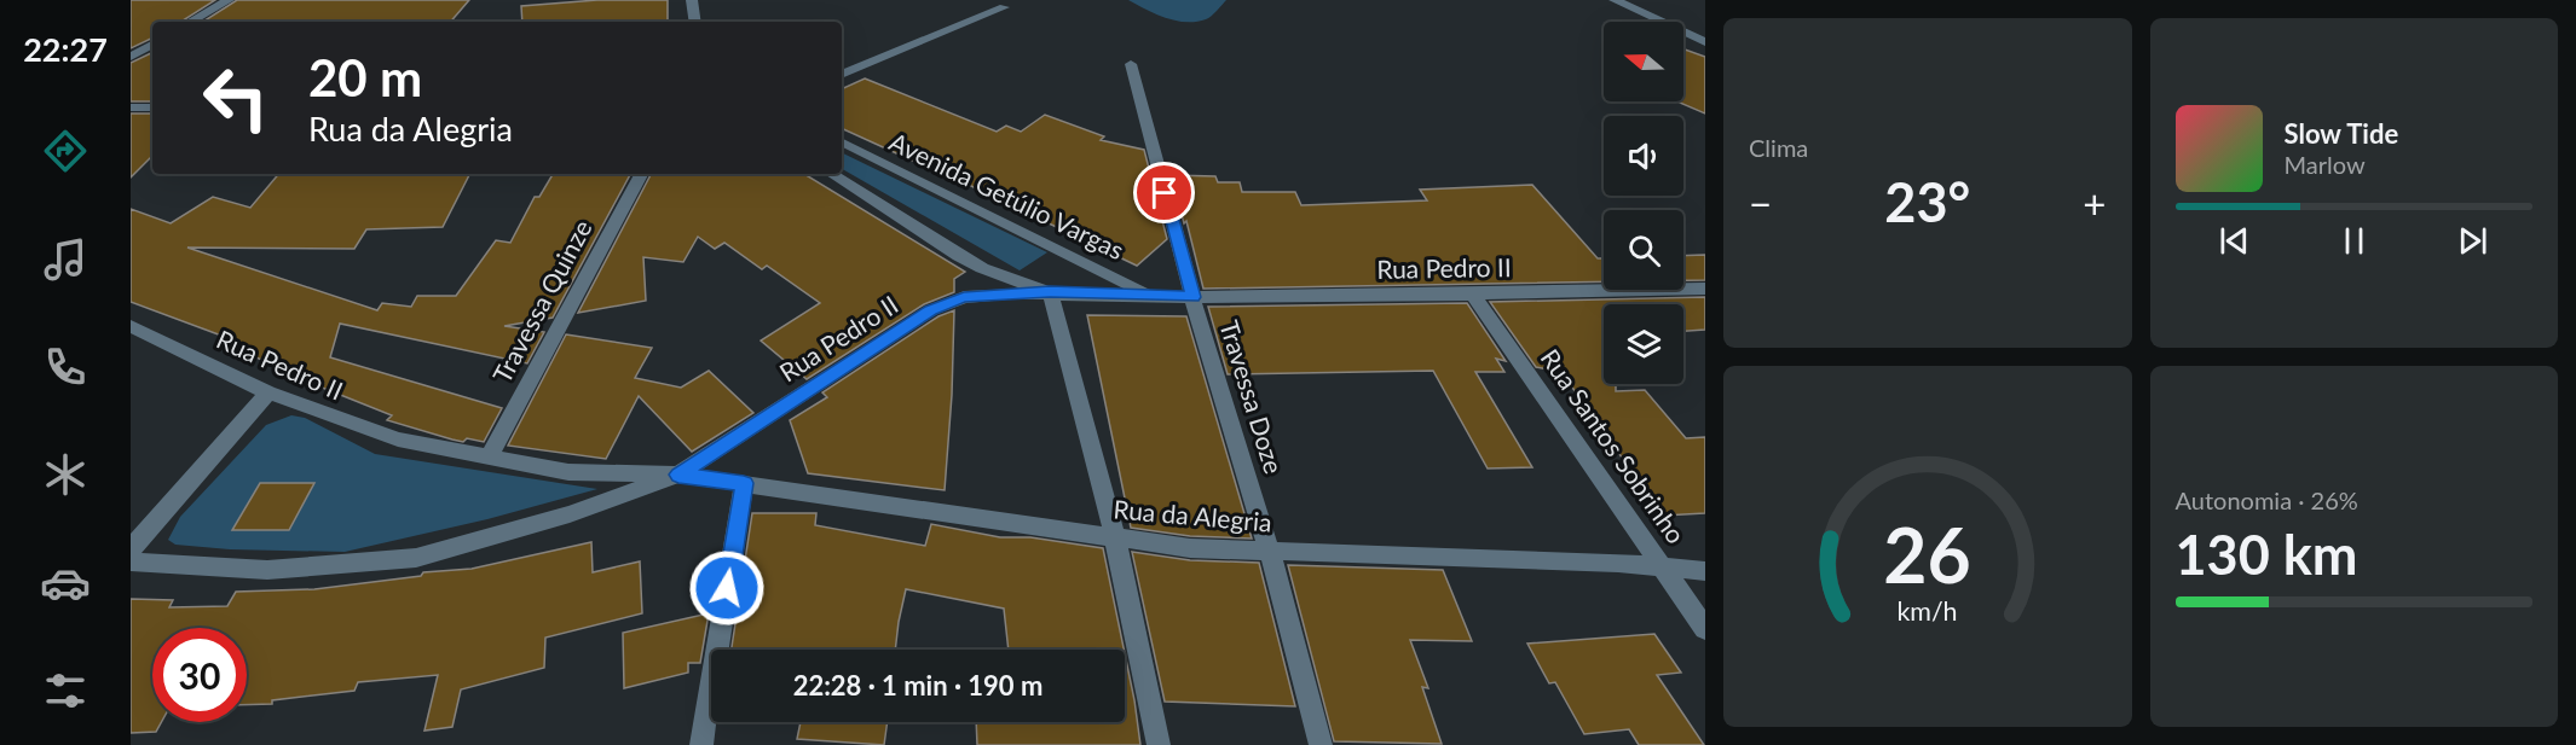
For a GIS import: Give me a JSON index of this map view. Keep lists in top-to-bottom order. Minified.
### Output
{"streets":{"street":["Avenida Getúlio Vargas","Rua Pedro II","Travessa Quinze","Travessa Doze","Rua Santos Sobrinho","Rua da Alegria"]},"crossings":[["Avenida Getúlio Vargas","Rua Pedro II"],["Rua Pedro II","Travessa Quinze"],["Rua Pedro II","Travessa Doze"],["Rua Pedro II","Rua Santos Sobrinho"],["Rua Pedro II","Rua da Alegria"],["Travessa Doze","Rua da Alegria"],["Rua Santos Sobrinho","Rua da Alegria"]],"north":"left","page":{"tabs":"22:27","tile":["Clima",["Autonomia · 26%","130 km"]],"turn":["20 m","Rua da Alegria"],"song":["Slow Tide","Marlow"],"heat":["−","23°","+"],"limit":"30","trip":"22:28 · 1 min · 190 m","gauge":["26","km/h"]}}
